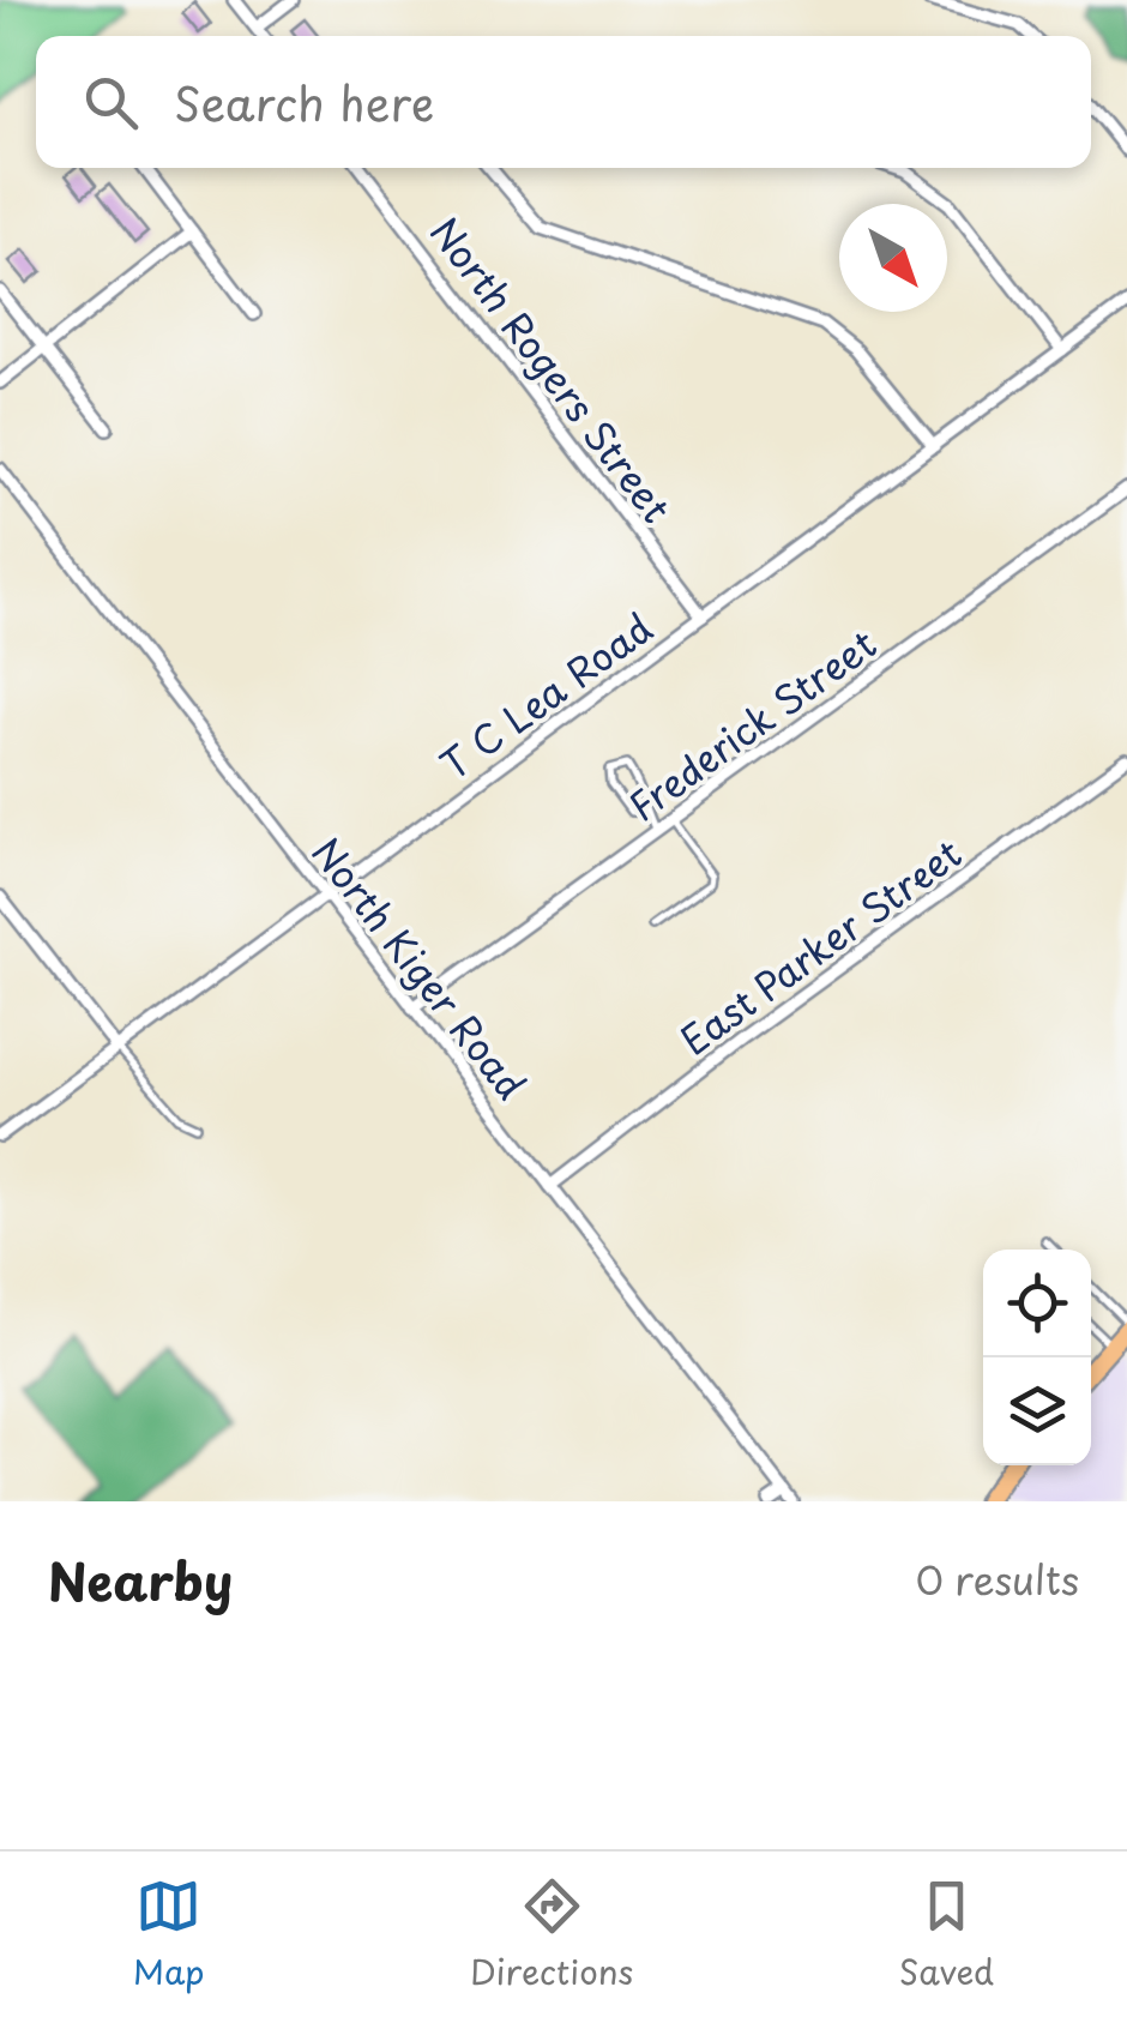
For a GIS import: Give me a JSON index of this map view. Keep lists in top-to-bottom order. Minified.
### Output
{"streets":{"street":["North Rogers Street","T C Lea Road","Frederick Street","East Parker Street","North Kiger Road"]},"crossings":[["North Rogers Street","T C Lea Road"],["T C Lea Road","North Kiger Road"],["Frederick Street","North Kiger Road"],["East Parker Street","North Kiger Road"]],"north":"bottom right","page":{"search":"Search here","heading":["Nearby","0 results"],"nav":["Map","Directions","Saved"]}}
